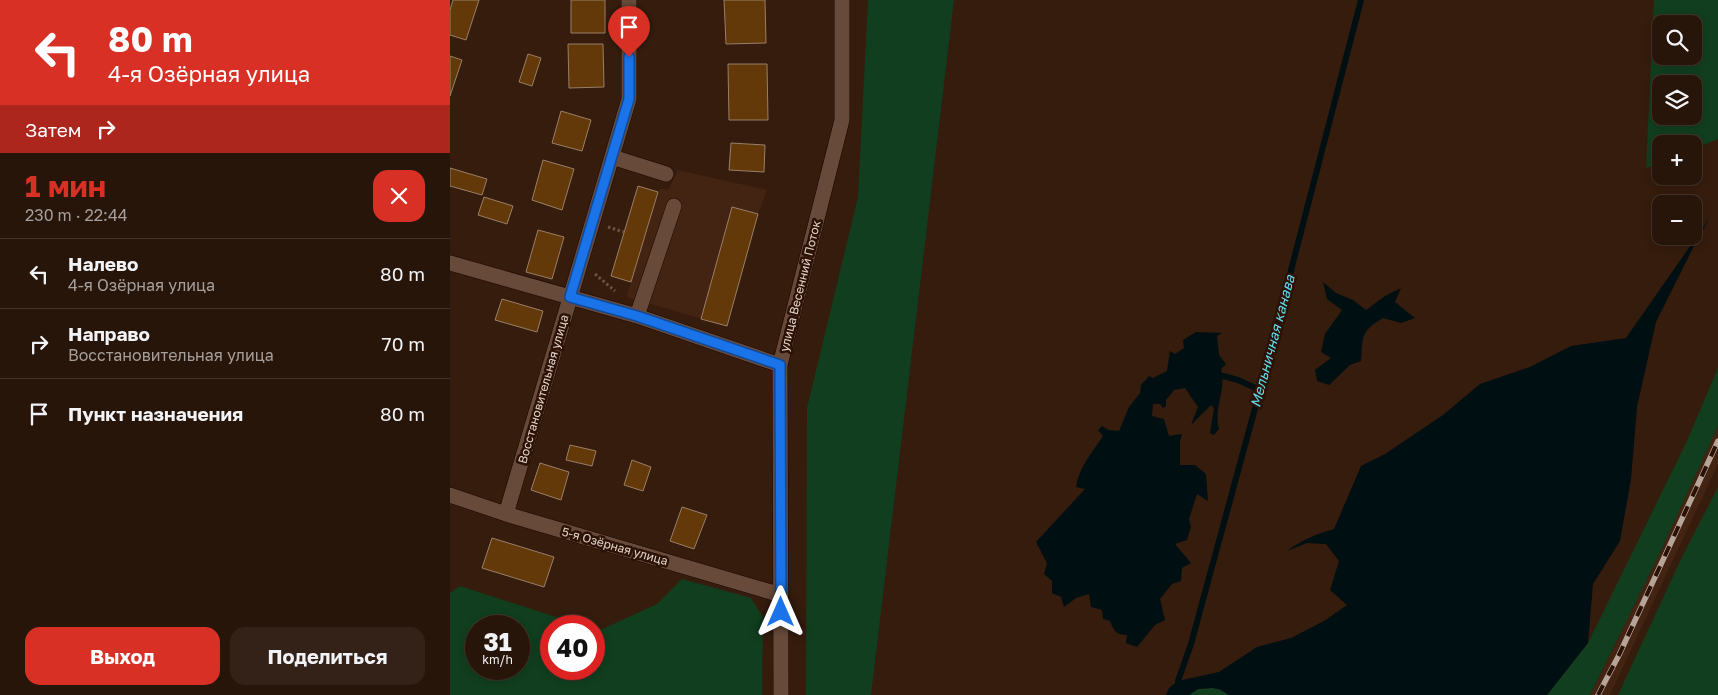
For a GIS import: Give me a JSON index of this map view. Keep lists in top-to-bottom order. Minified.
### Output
{"streets":{"street":["улица Весенний Поток","Восстановительная улица","5-я Озёрная улица"]},"crossings":[["улица Весенний Поток","5-я Озёрная улица"],["Восстановительная улица","5-я Озёрная улица"]],"water":["Мельничная канава"],"page":{"turn":["80 m","4-я Озёрная улица"],"map_buttons":["+","−"],"then":"Затем","heading":["1 мин","230 m · 22:44"],"list":[{"name":"Налево","note":"4-я Озёрная улица","value":"80 m"},{"name":"Направо","note":"Восстановительная улица","value":"70 m"},{"name":"Пункт назначения","value":"80 m"}],"speed":"31 km/h","limit":"40","buttons":["Выход","Поделиться"]}}
